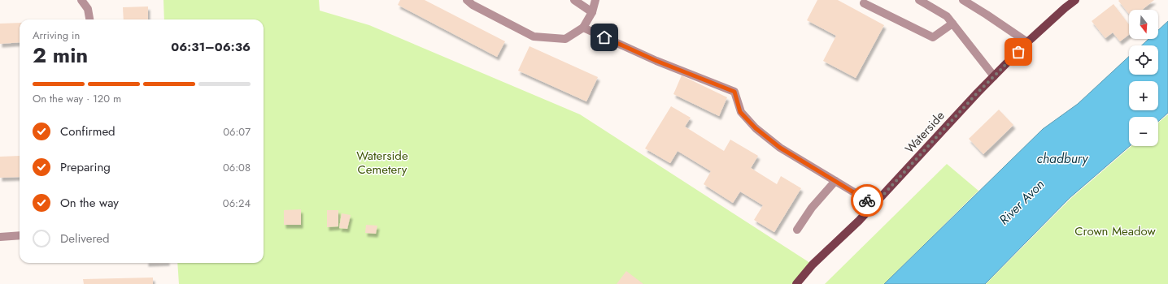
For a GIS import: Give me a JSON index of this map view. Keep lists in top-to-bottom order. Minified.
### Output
{"streets":{"main road":["Waterside"]},"water":["chadbury","River Avon"],"parks":["Waterside Cemetery","Crown Meadow"],"north":"bottom","page":{"map_buttons":["+","−"],"heading":["2 min","Arriving in","06:31–06:36"],"bar":"On the way · 120 m","list":[["Confirmed","06:07"],["Preparing","06:08"],["On the way","06:24"],"Delivered"]}}
